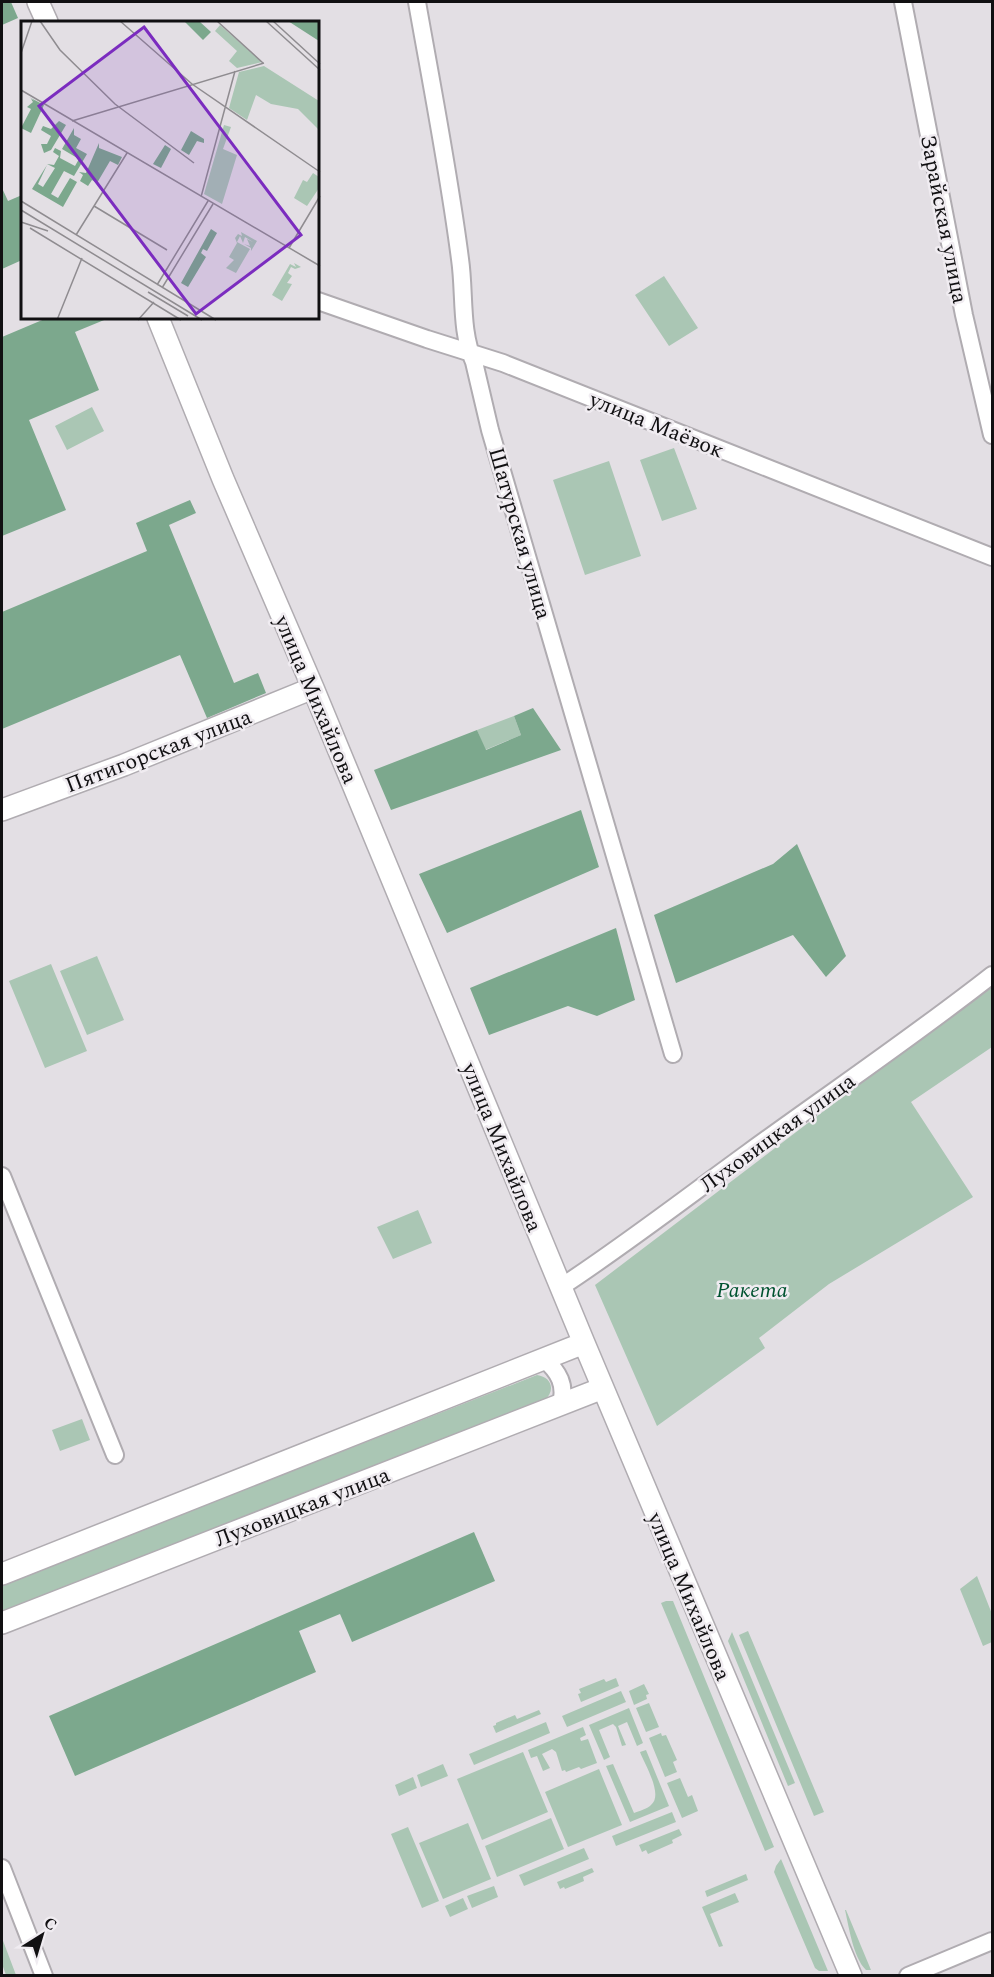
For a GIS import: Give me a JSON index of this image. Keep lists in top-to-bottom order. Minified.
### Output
{"streets":{"street":["Зарайская улица","улица Маёвок","Шатурская улица","улица Михайлова","Пятигорская улица","Луховицкая улица"]},"crossings":[["улица Маёвок","Шатурская улица"],["улица Михайлова","Пятигорская улица"],["улица Михайлова","Луховицкая улица"]],"parks":["Ракета"],"north":"top right"}
